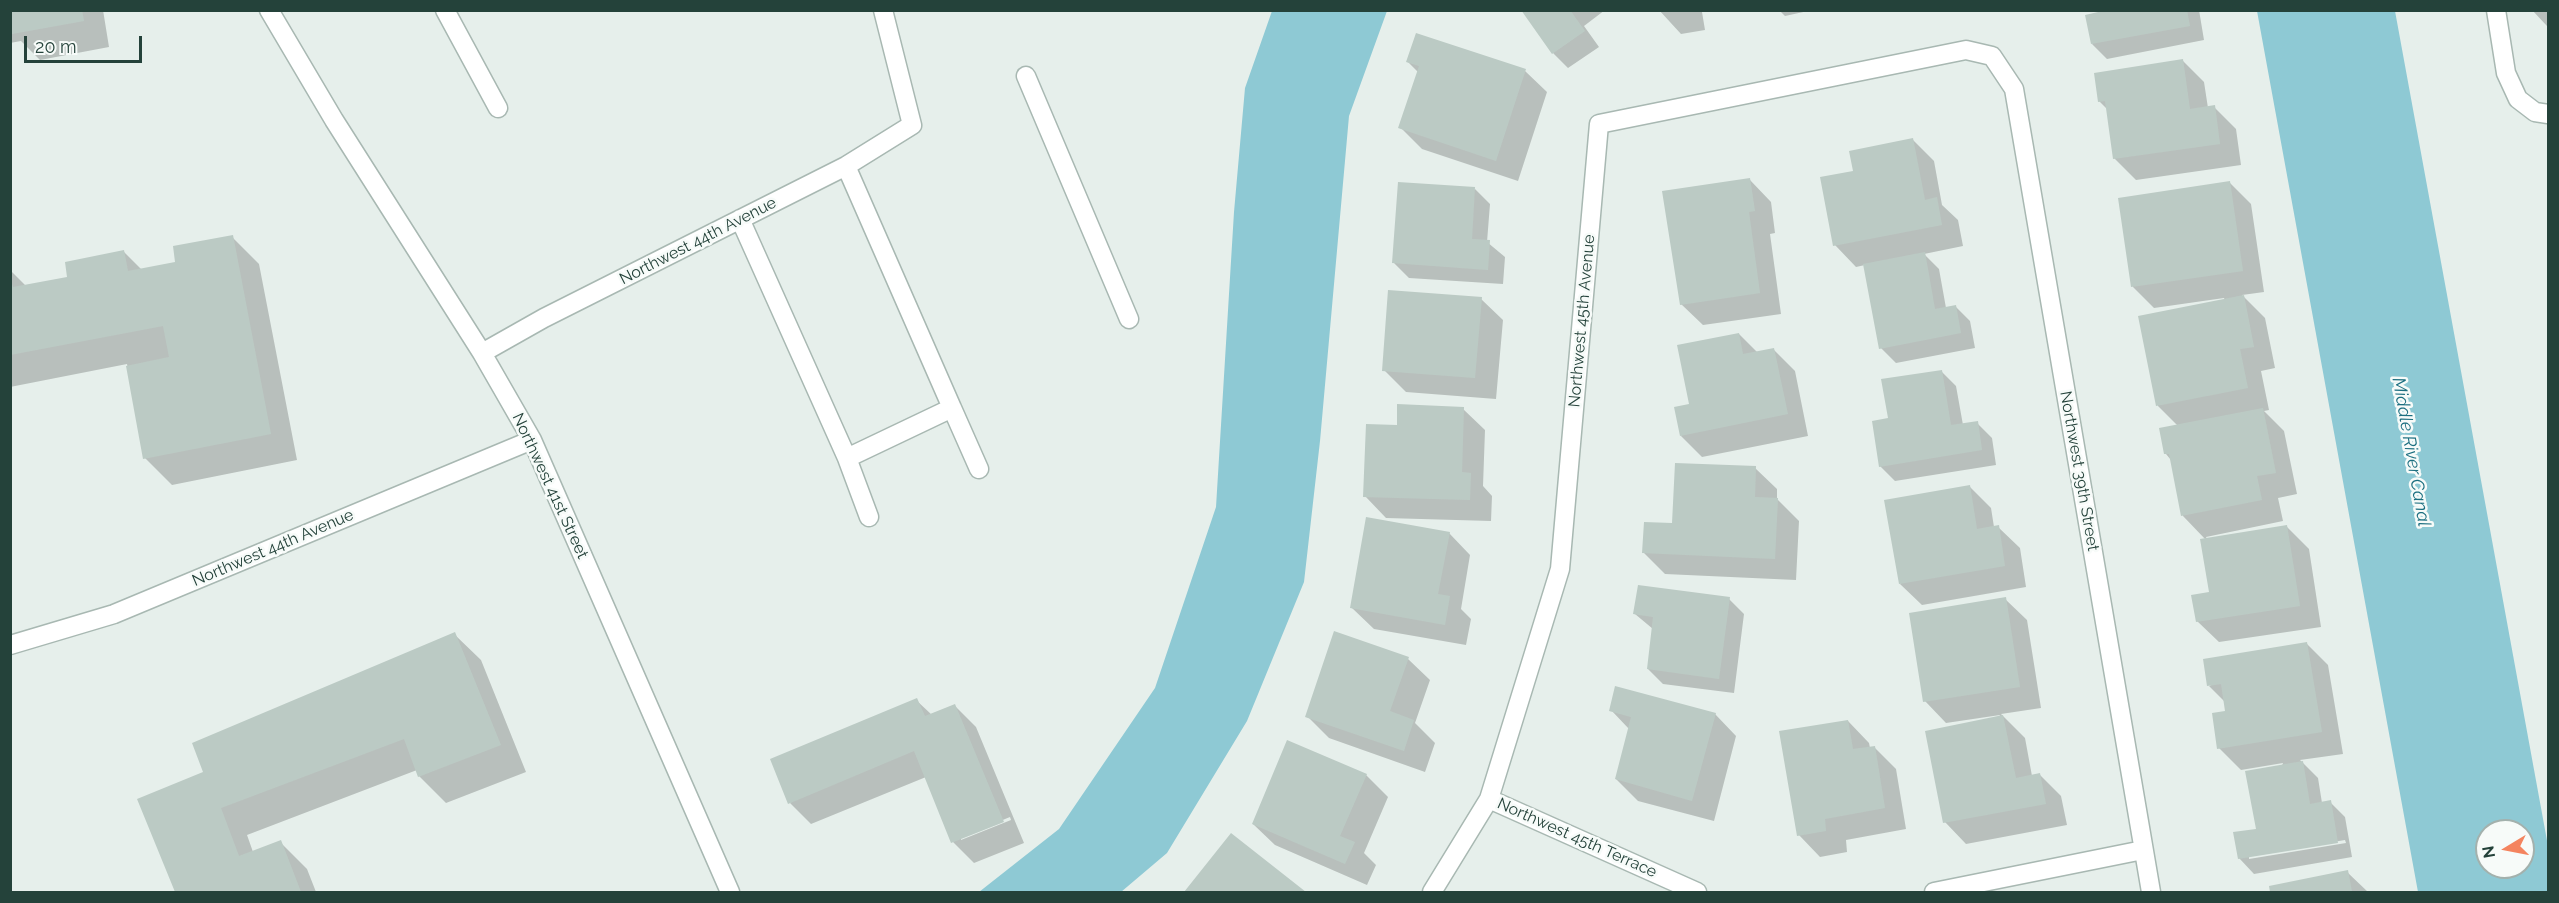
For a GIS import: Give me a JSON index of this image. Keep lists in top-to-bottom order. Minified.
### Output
{"streets":{"street":["Northwest 44th Avenue","Northwest 45th Avenue","Northwest 39th Street","Northwest 41st Street","Northwest 45th Terrace"]},"crossings":[["Northwest 44th Avenue","Northwest 41st Street"],["Northwest 45th Avenue","Northwest 39th Street"],["Northwest 45th Avenue","Northwest 45th Terrace"]],"water":["Middle River Canal"],"scale_bar":"20 m","north":"left"}
